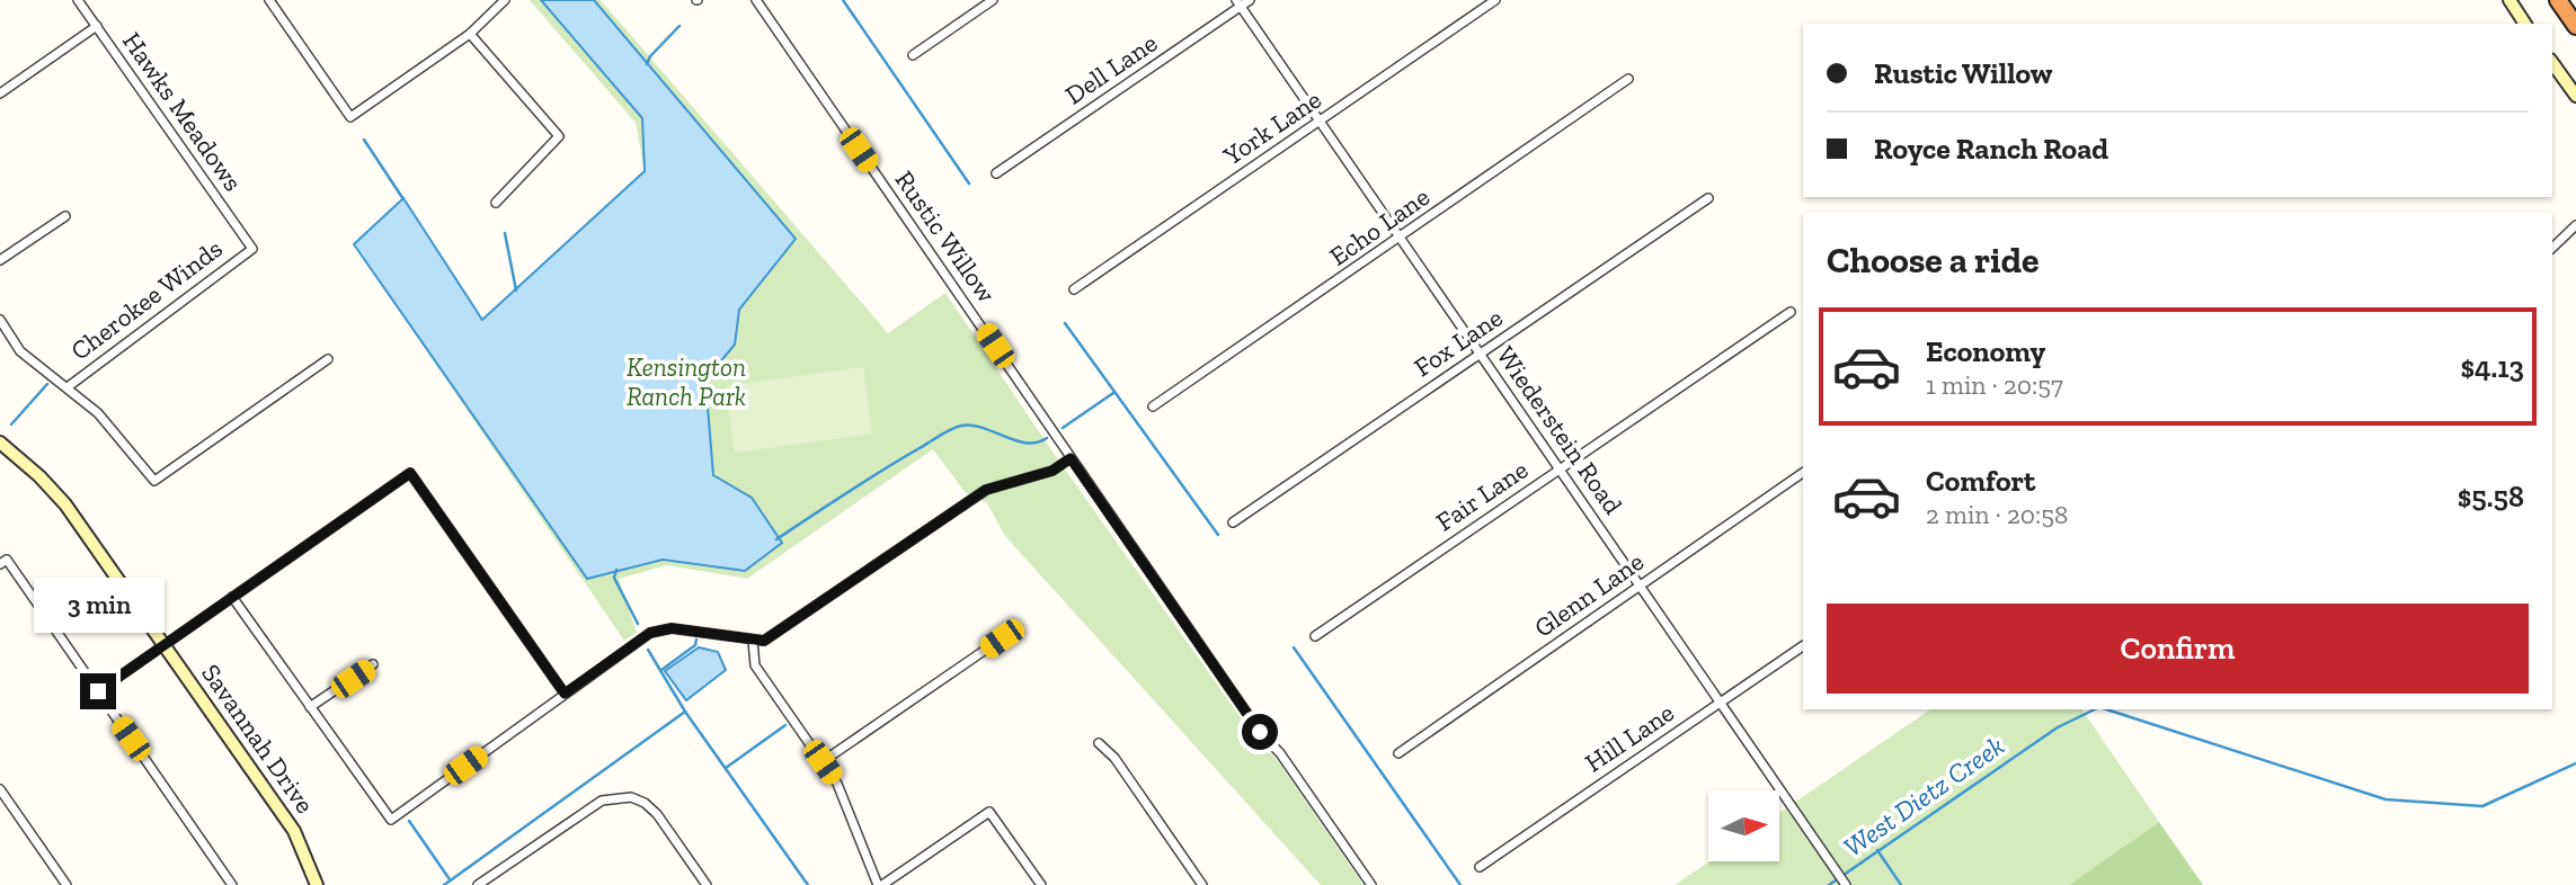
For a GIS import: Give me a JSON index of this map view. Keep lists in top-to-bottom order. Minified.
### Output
{"streets":{"street":["Dell Lane","Hawks Meadows","York Lane","Echo Lane","Rustic Willow","Cherokee Winds","Fox Lane","Wiederstein Road","Fair Lane","Glenn Lane","Hill Lane","Savannah Drive"]},"crossings":[["Dell Lane","Wiederstein Road"],["Hawks Meadows","Cherokee Winds"],["York Lane","Wiederstein Road"],["Echo Lane","Wiederstein Road"],["Fox Lane","Wiederstein Road"],["Wiederstein Road","Fair Lane"],["Wiederstein Road","Glenn Lane"],["Wiederstein Road","Hill Lane"]],"water":["West Dietz Creek"],"parks":["Kensington Ranch Park"],"north":"right","page":{"banner":["Rustic Willow","Royce Ranch Road"],"heading":"Choose a ride","list":[{"name":"Economy","note":"1 min · 20:57","value":"$4.13"},{"name":"Comfort","note":"2 min · 20:58","value":"$5.58"}],"bubble":"3 min","buttons":"Confirm"}}
